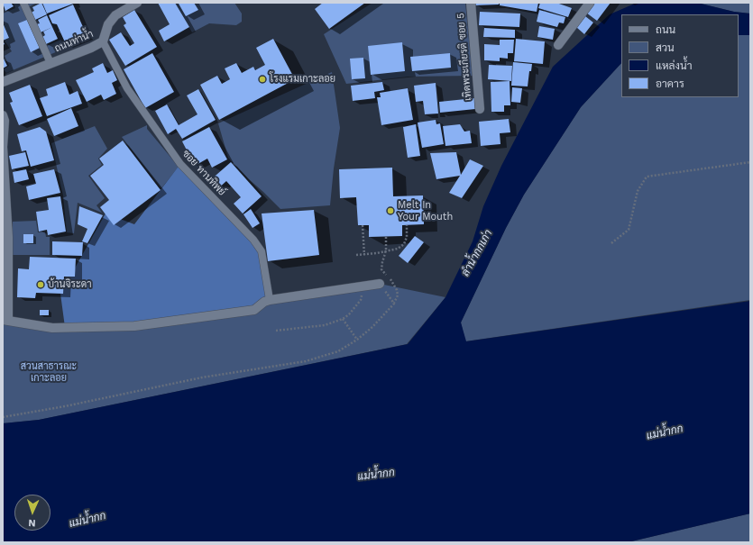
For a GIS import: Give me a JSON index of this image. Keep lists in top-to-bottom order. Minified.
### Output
{"streets":{"street":["ถนนท่าน้ำ","เทิดพระเกียรติ ซอย 5"],"lane":["ซอย ทานทิพย์"]},"crossings":[["ถนนท่าน้ำ","ซอย ทานทิพย์"]],"water":["ลำน้ำกกเก่า","แม่น้ำกก"],"parks":["สวนสาธารณะ เกาะลอย"],"places":["โรงแรมเกาะลอย","Melt In Your Mouth","บ้านจิระดา"],"legend":["ถนน","สวน","แหล่งน้ำ","อาคาร"],"north":"bottom"}
